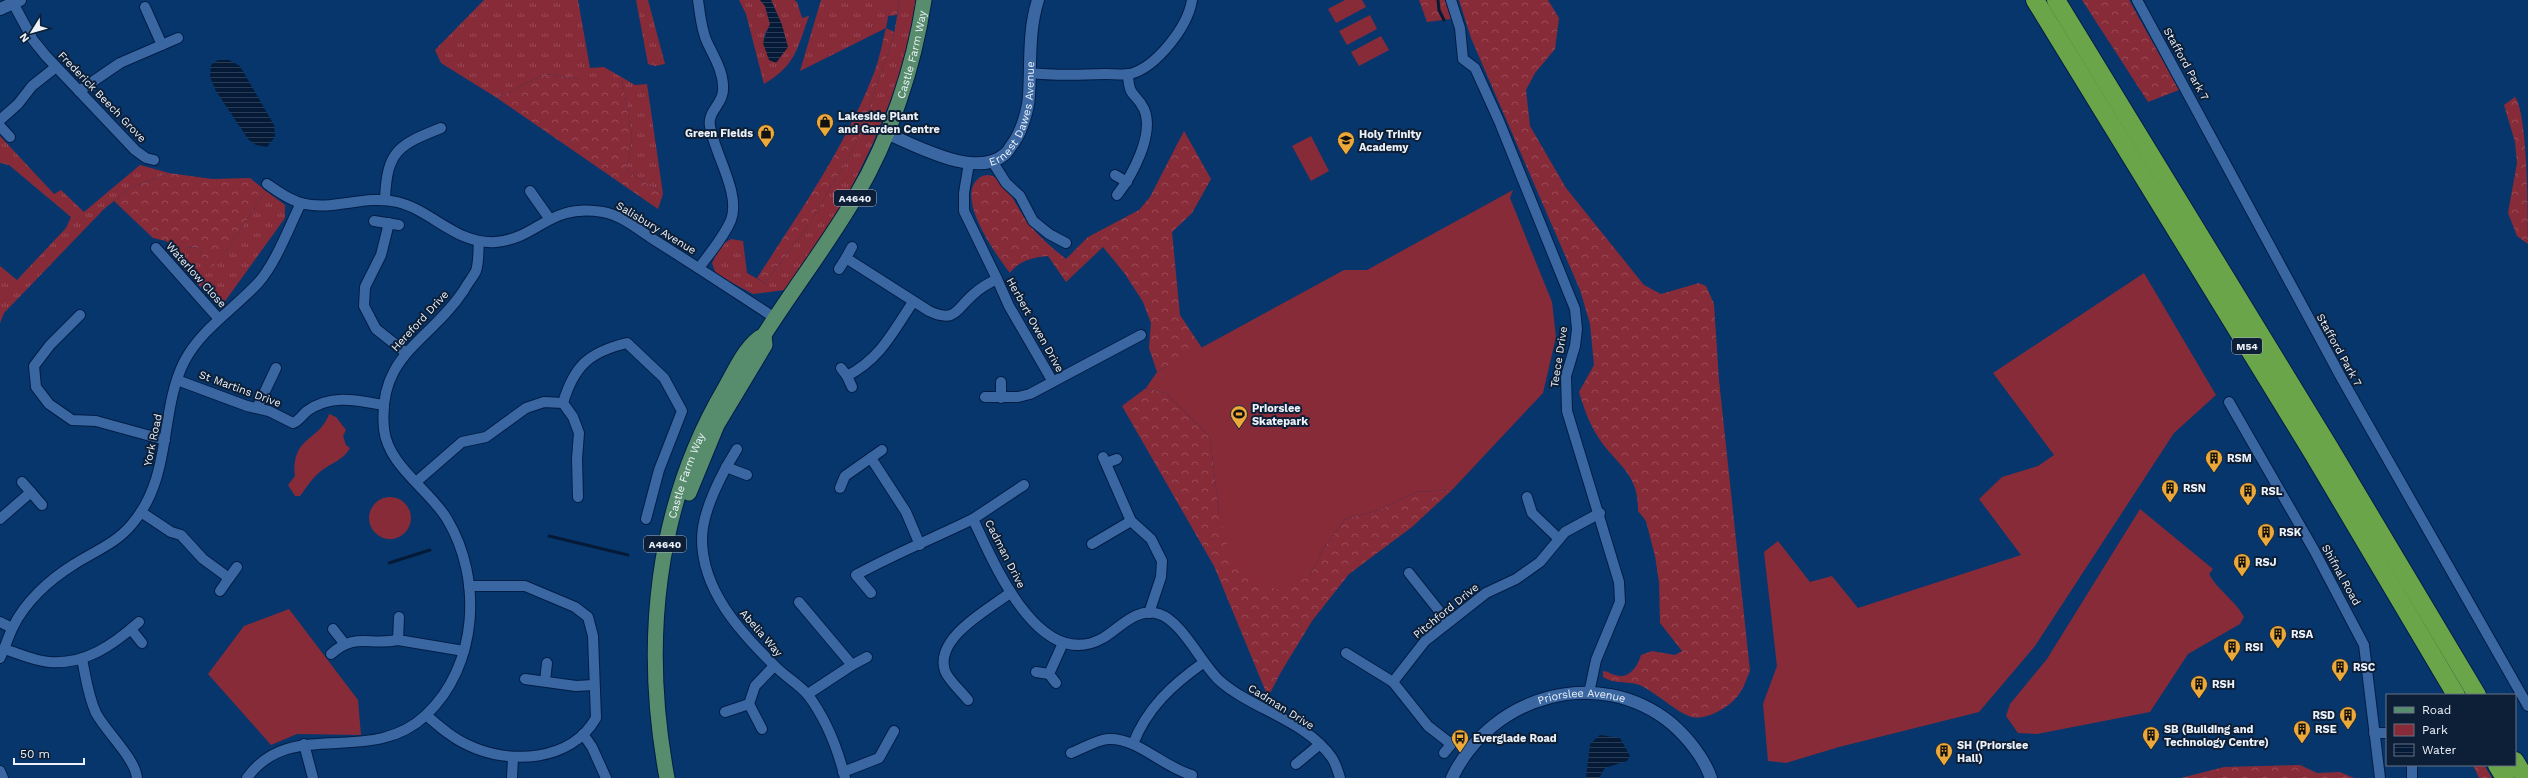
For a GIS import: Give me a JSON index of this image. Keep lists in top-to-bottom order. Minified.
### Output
{"streets":{"highway":["M54"],"main road":["Castle Farm Way","A4640"],"street":["Stafford Park 7","Frederick Beech Grove","Ernest Dawes Avenue","Salisbury Avenue","Waterlow Close","Hereford Drive","Herbert Owen Drive","Teece Drive","St Martins Drive","York Road","Cadman Drive","Shifnal Road","Pitchford Drive","Abelia Way","Priorslee Avenue"]},"crossings":[["Castle Farm Way","Ernest Dawes Avenue"],["Castle Farm Way","Salisbury Avenue"],["Ernest Dawes Avenue","Herbert Owen Drive"],["Salisbury Avenue","Hereford Drive"],["Salisbury Avenue","York Road"],["Waterlow Close","York Road"],["Hereford Drive","St Martins Drive"],["Teece Drive","Pitchford Drive"],["Teece Drive","Priorslee Avenue"],["St Martins Drive","York Road"]],"places":{"shop":["Lakeside Plant and Garden Centre","Green Fields"],"school or university":["Holy Trinity Academy"],"sports":["Priorslee Skatepark"],"building":["RSM","RSN","RSL","RSK","RSJ","RSA","RSI","RSC","RSH","RSD","RSE","SB (Building and Technology Centre)","SH (Priorslee Hall)"],"bus stop":["Everglade Road"]},"legend":["Road","Park","Water"],"scale_bar":"50 m","north":"bottom left"}
